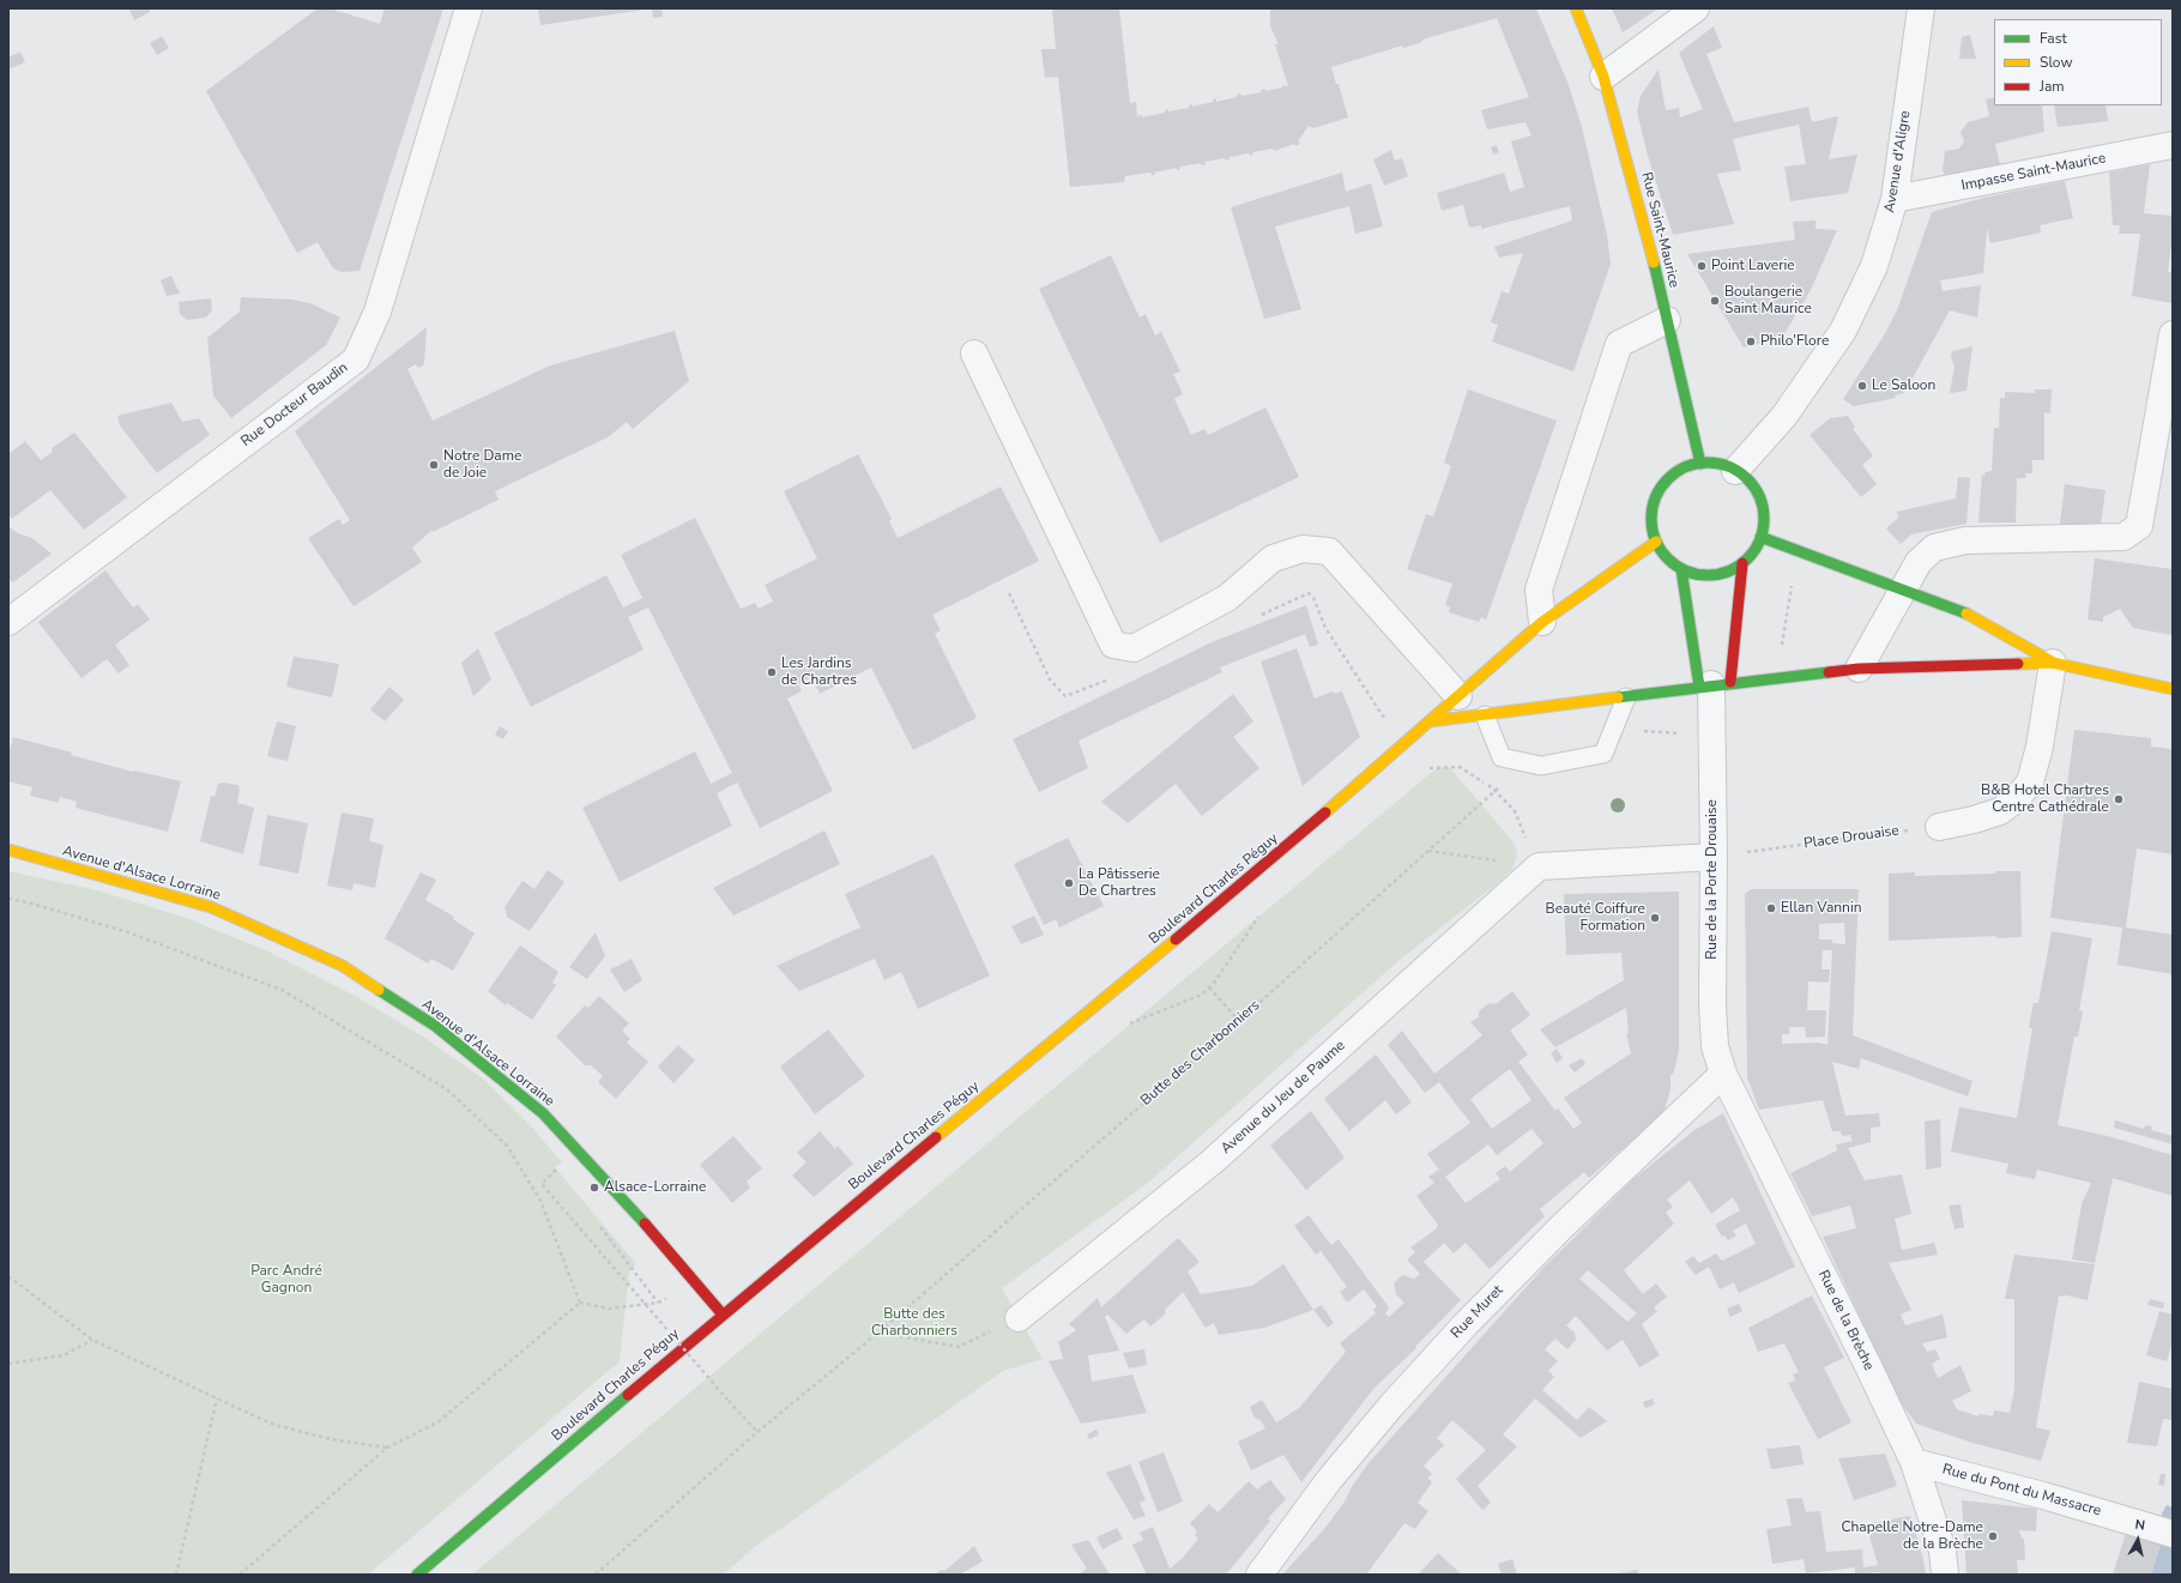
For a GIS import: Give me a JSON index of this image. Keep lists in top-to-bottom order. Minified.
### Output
{"streets":{"main road":["Rue Saint-Maurice","Avenue d'Alsace Lorraine","Boulevard Charles Péguy"],"street":["Avenue d'Aligre","Impasse Saint-Maurice","Rue Docteur Baudin","Rue de la Porte Drouaise","Avenue du Jeu de Paume","Rue Muret","Rue de la Brèche","Rue du Pont du Massacre"],"path":["Place Drouaise","Butte des Charbonniers"]},"crossings":[["Avenue d'Aligre","Impasse Saint-Maurice"],["Avenue d'Aligre","Rue Saint-Maurice"],["Avenue d'Aligre","Boulevard Charles Péguy"],["Rue Saint-Maurice","Boulevard Charles Péguy"],["Place Drouaise","Rue de la Porte Drouaise"],["Avenue d'Alsace Lorraine","Boulevard Charles Péguy"],["Rue de la Porte Drouaise","Rue Muret"],["Rue de la Porte Drouaise","Rue de la Brèche"],["Rue Muret","Rue de la Brèche"],["Rue de la Brèche","Rue du Pont du Massacre"]],"parks":["Parc André Gagnon","Butte des Charbonniers"],"places":["Point Laverie","Boulangerie Saint Maurice","Philo'Flore","Le Saloon","Notre Dame de Joie","Les Jardins de Chartres","B&B Hotel Chartres Centre Cathédrale","La Pâtisserie De Chartres","Ellan Vannin","Beauté Coiffure Formation","Alsace-Lorraine","Chapelle Notre-Dame de la Brèche"],"legend":["Fast","Slow","Jam"],"north":"top"}
